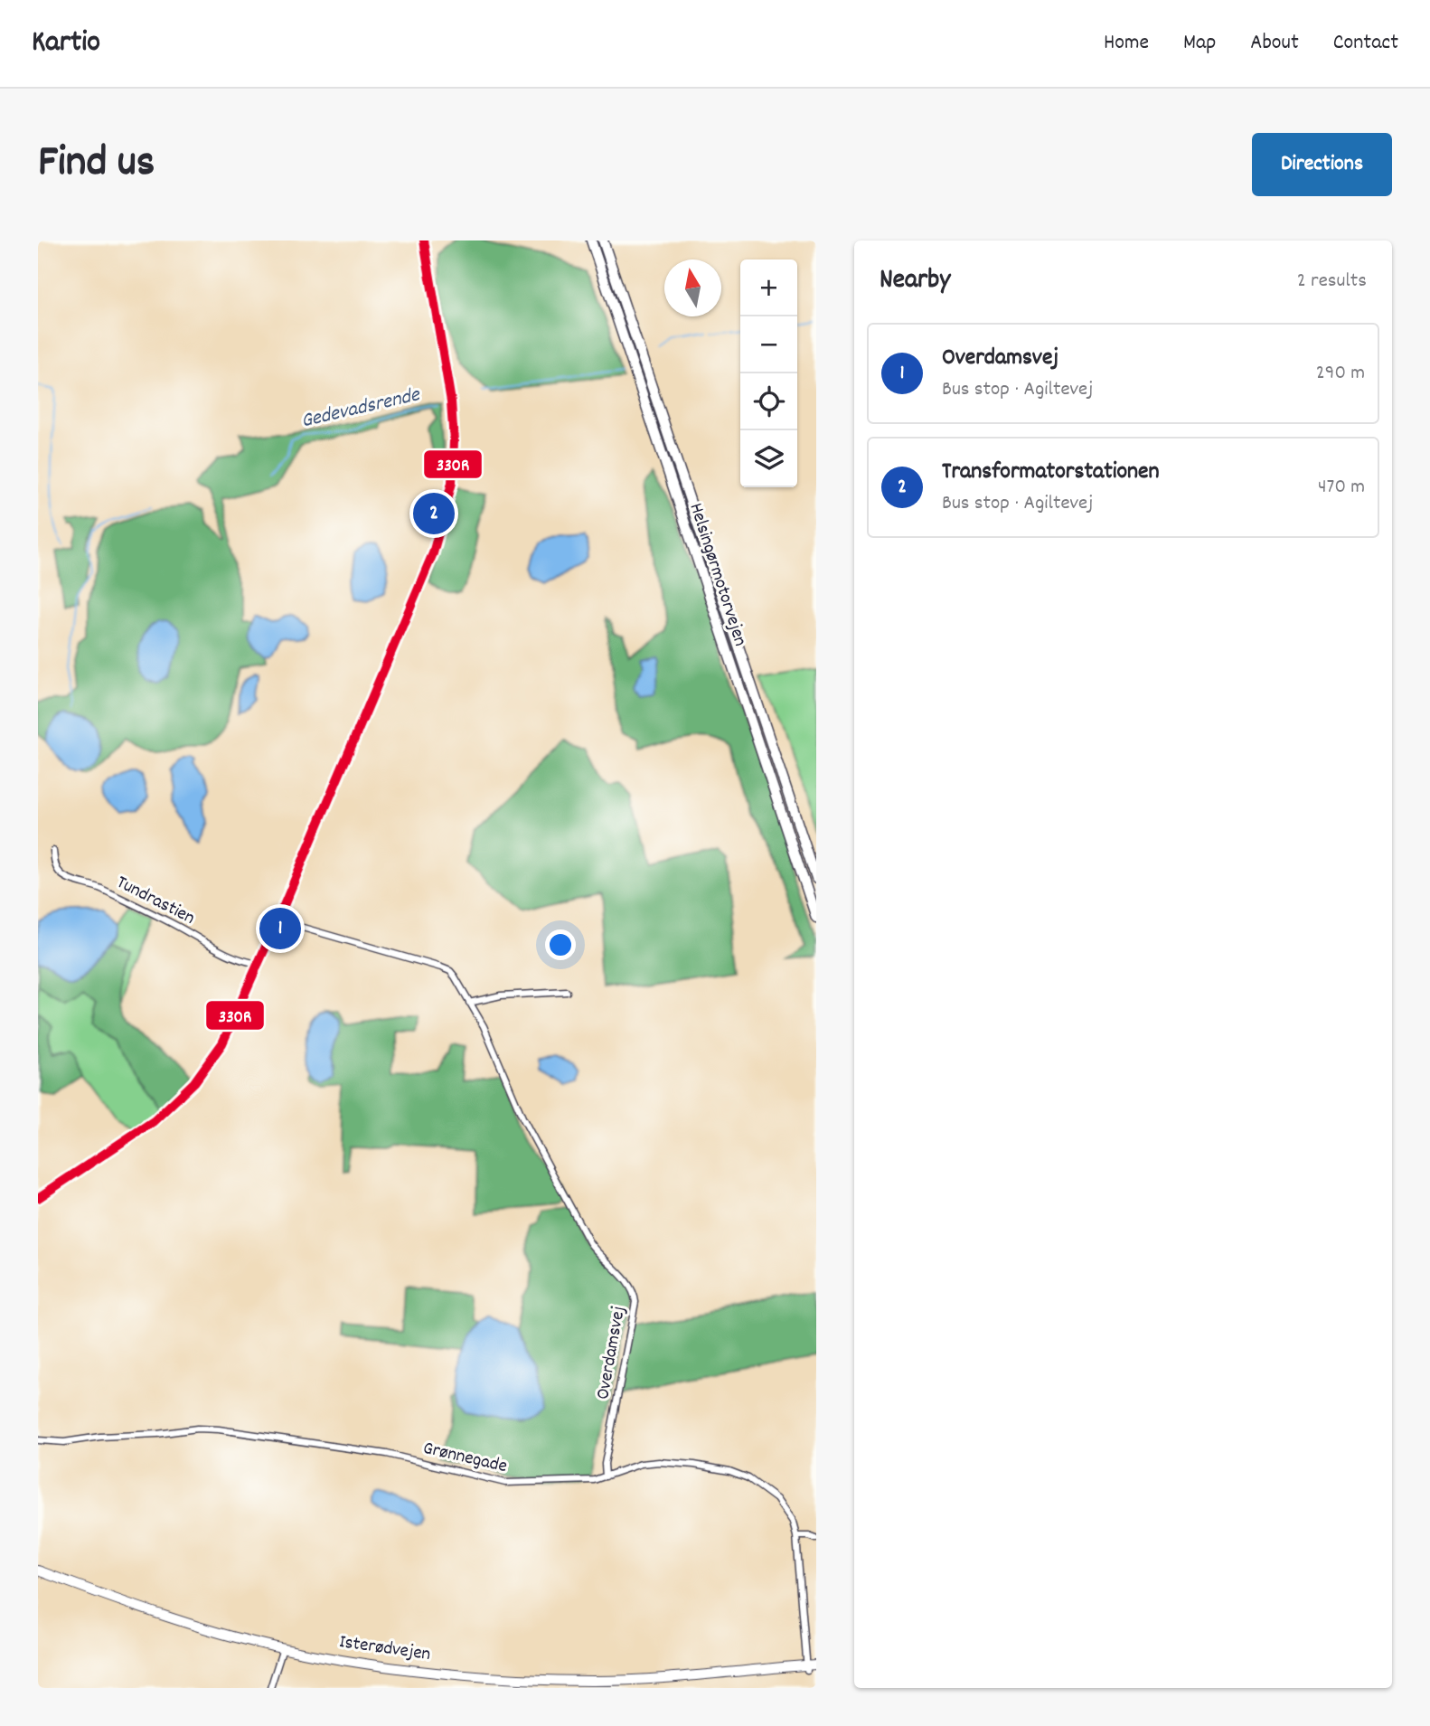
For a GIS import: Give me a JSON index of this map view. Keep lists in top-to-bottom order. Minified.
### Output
{"streets":{"highway":["Helsingørmotorvejen"],"main road":["Isterødvejen"],"street":["Tundrastien","Overdamsvej","Grønnegade"]},"crossings":[["Overdamsvej","Grønnegade"],["Grønnegade","Isterødvejen"]],"water":["Gedevadsrende"],"lines":["transit line 330R"],"north":"top","page":{"header":"Kartio","nav":["Home","Map","About","Contact"],"title":"Find us","buttons":"Directions","heading":["Nearby","2 results"],"map_buttons":["+","−"],"list":[{"mark":"1","name":"Overdamsvej","note":"Bus stop · Agiltevej","value":"290 m"},{"mark":"2","name":"Transformatorstationen","note":"Bus stop · Agiltevej","value":"470 m"}],"pins":["2","1"]}}
